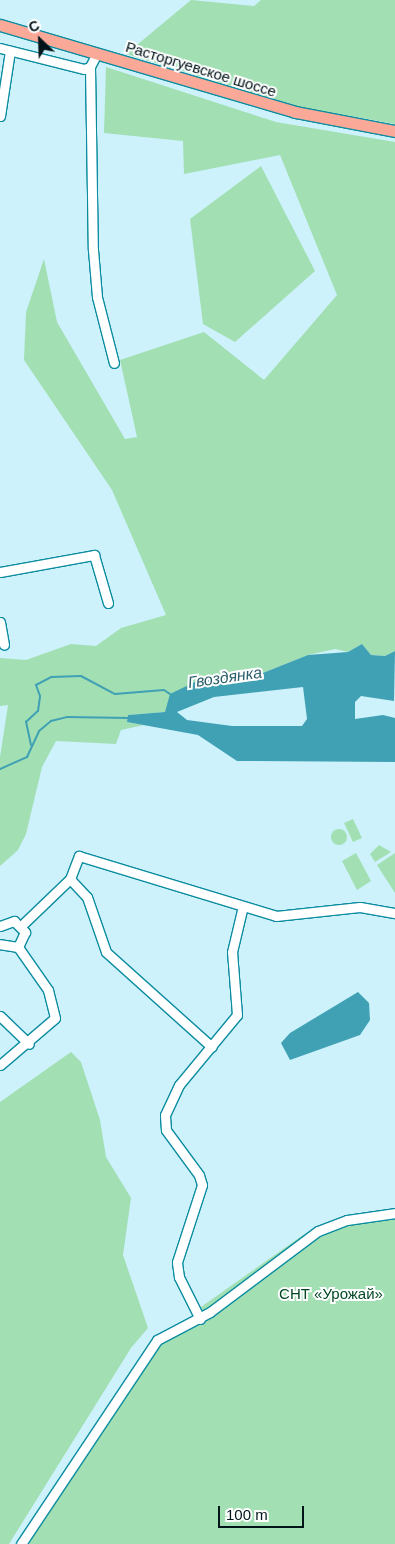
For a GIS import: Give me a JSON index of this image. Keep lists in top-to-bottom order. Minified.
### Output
{"streets":{"main road":["Расторгуевское шоссе"]},"water":["Гвоздянка"],"parks":["СНТ «Урожай»"],"scale_bar":"100 m","north":"top left"}
